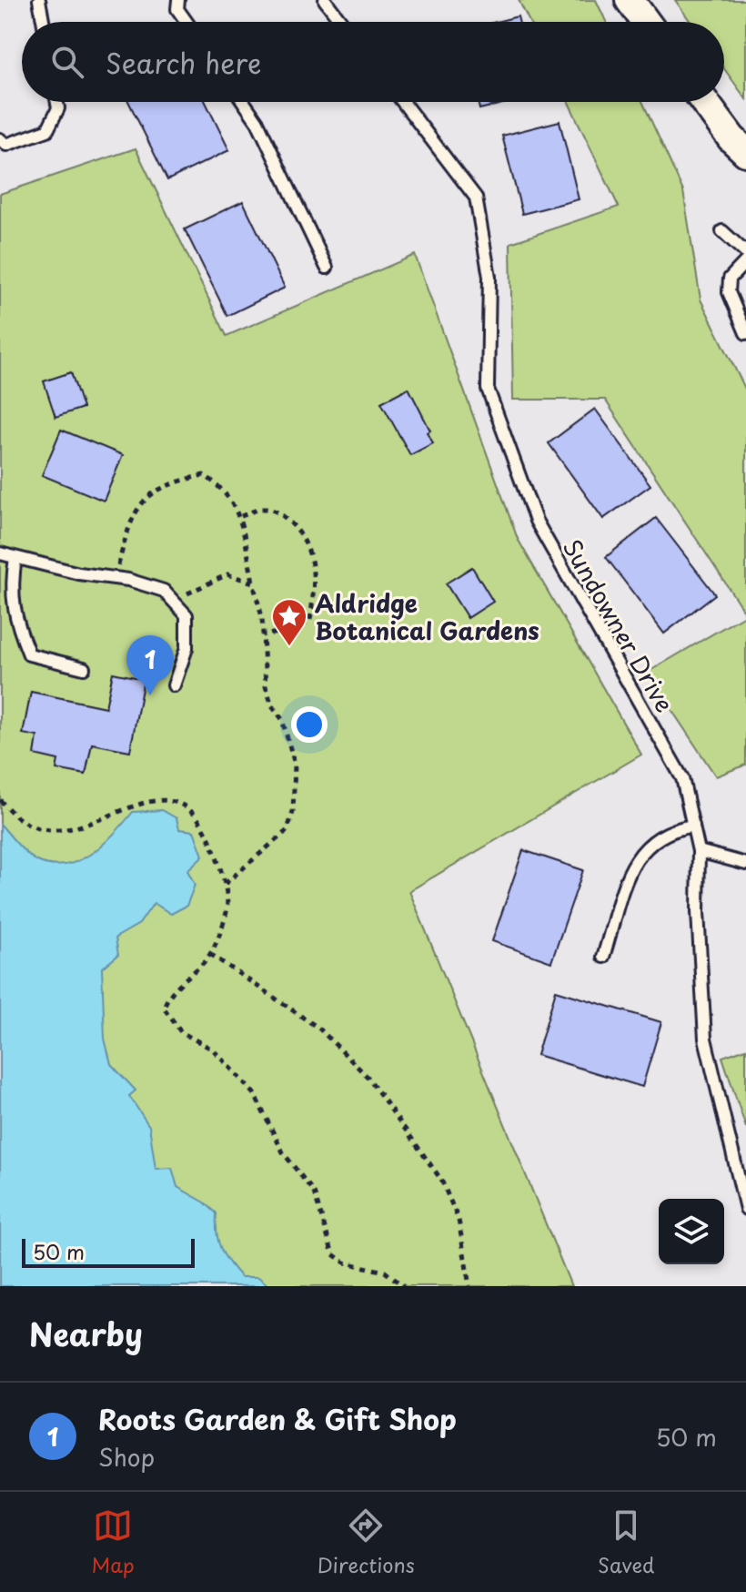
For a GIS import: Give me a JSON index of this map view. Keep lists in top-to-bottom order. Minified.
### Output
{"streets":{"lane":["Sundowner Drive"]},"places":{"place":["Aldridge Botanical Gardens"]},"scale_bar":"50 m","page":{"search":"Search here","pins":"1","scale":"50 m","heading":"Nearby","list":[{"mark":"1","name":"Roots Garden & Gift Shop","note":"Shop","value":"50 m"}],"nav":["Map","Directions","Saved"]}}
